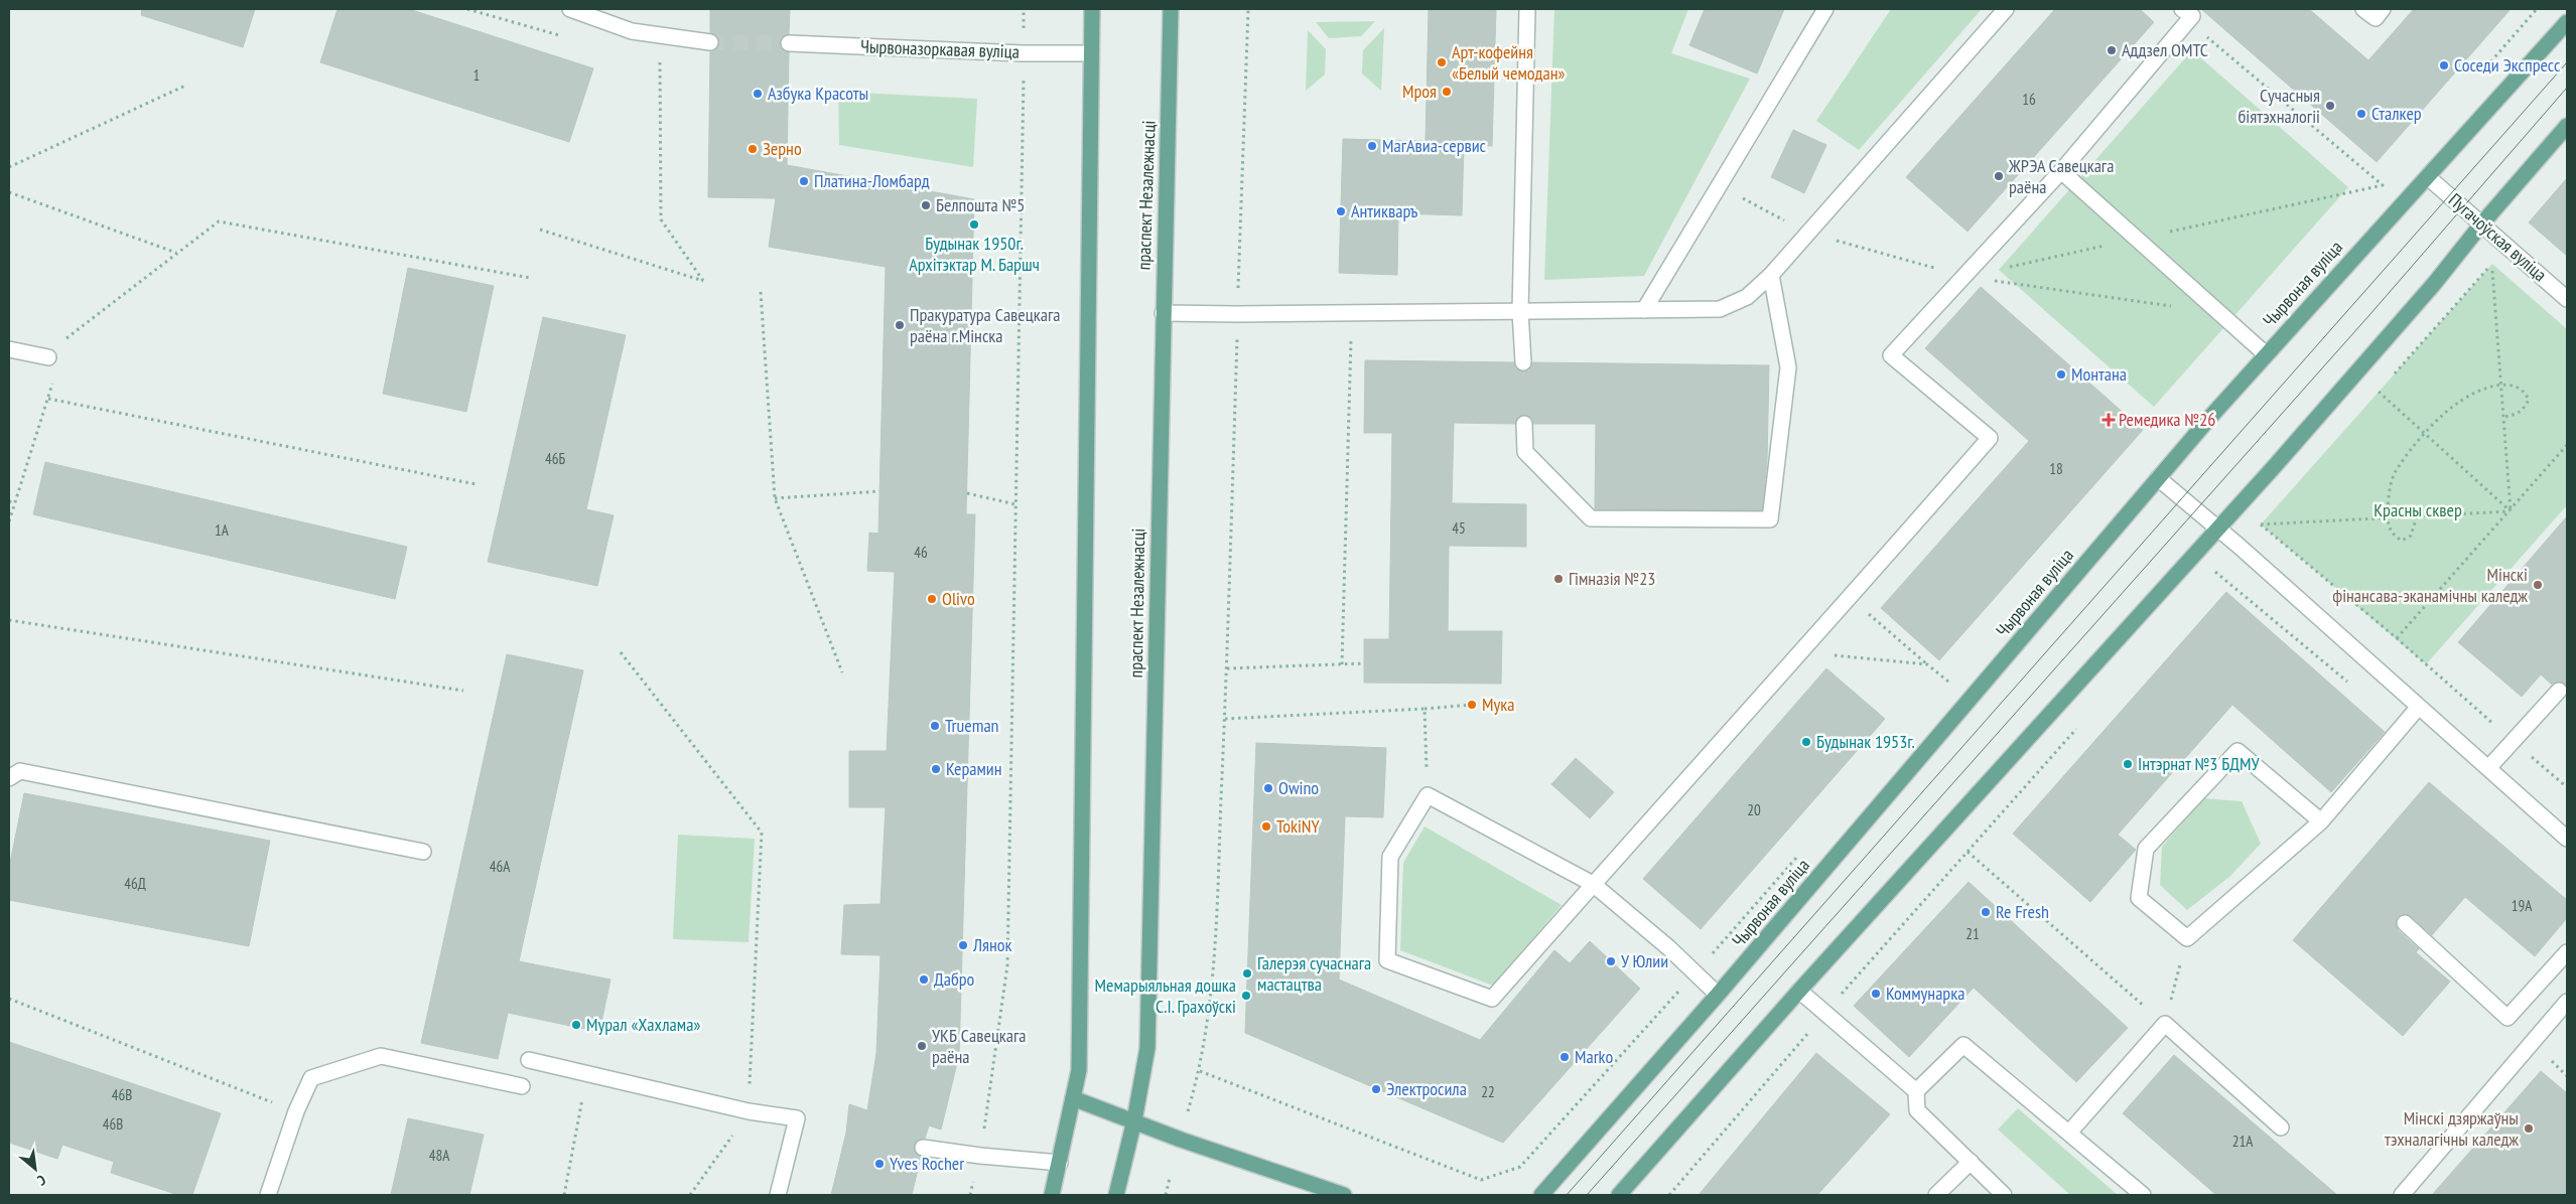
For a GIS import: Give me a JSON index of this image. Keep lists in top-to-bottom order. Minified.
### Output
{"streets":{"main road":["праспект Незалежнасці","Чырвоная вуліца"],"street":["Чырвоназоркавая вуліца","Пугачоўская вуліца"]},"crossings":[["Пугачоўская вуліца","Чырвоная вуліца"]],"parks":["Красны сквер"],"places":{"other":["Аддзел ОМТС","Арт-кофейня «Белый чемодан»","Соседи Экспресс","Мроя","Азбука Красоты","Сучасныя біятэхналогіі","Сталкер","МагАвиа-сервис","Зерно","ЖРЭА Савецкага раёна","Платина-Ломбард","Белпошта №5","Антикваръ","Будынак 1950г. Архітэктар М. Баршч","Пракуратура Савецкага раёна г.Мінска","Монтана","Гімназія №23","Мінскі фінансава-эканамічны каледж","Olivo","Мука","Trueman","Будынак 1953г.","Інтэрнат №3 БДМУ","Керамин","Owino","TokiNY","Re Fresh","Лянок","У Юлии","Галерэя сучаснага мастацтва","Дабро","Коммунарка","Мемарыяльная дошка С.І. Грахоўскі","Мурал «Хахлама»","УКБ Савецкага раёна","Marko","Электросила","Мінскі дзяржаўны тэхналагічны каледж","Yves Rocher"],"health":["Ремедика №26"]},"house_numbers":["1","16","46Б","18","45","1А","46","20","46А","46Д","19А","21","22","46В","46В","21А","48А"],"north":"bottom right"}
